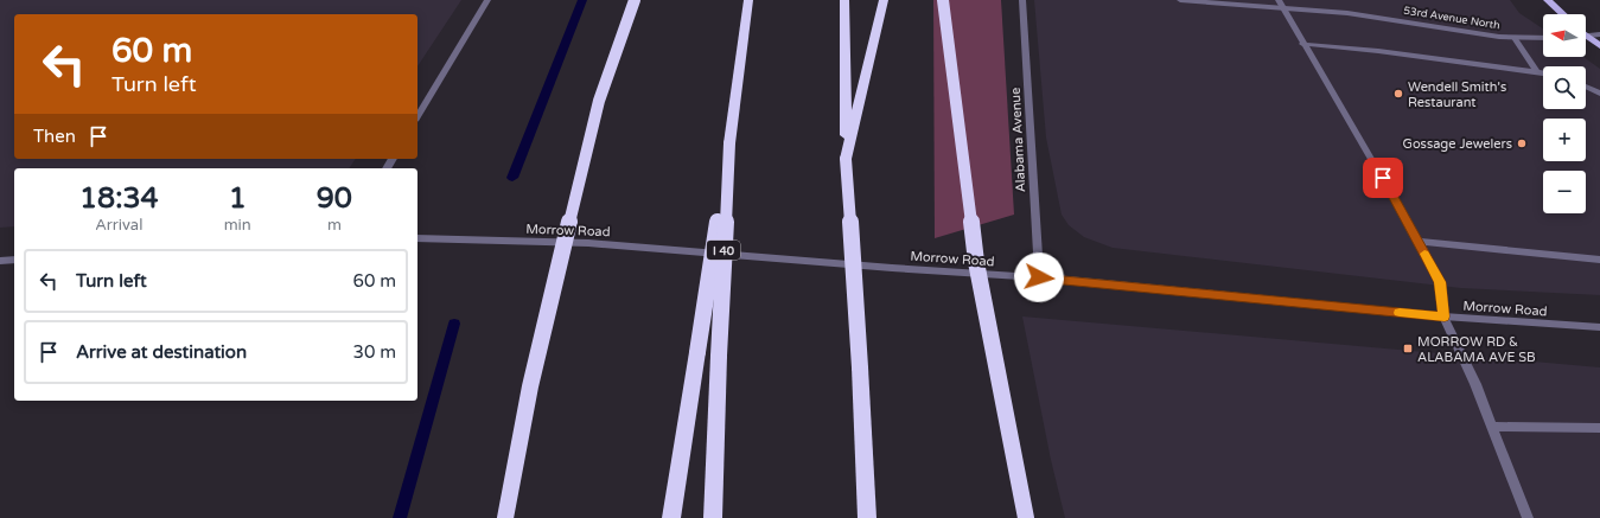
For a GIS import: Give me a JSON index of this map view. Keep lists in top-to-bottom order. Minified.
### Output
{"streets":{"highway":["I 40"],"street":["53rd Avenue North","Alabama Avenue","Morrow Road"]},"crossings":[["Alabama Avenue","Morrow Road"]],"places":{"other":["Wendell Smith's Restaurant","Gossage Jewelers"],"transit":["MORROW RD & ALABAMA AVE SB"]},"north":"left","page":{"map_buttons":["+","−"],"turn":["60 m","Turn left"],"then":"Then","eta":["18:34","Arrival","1","min","90","m"],"list":[{"name":"Turn left","value":"60 m"},{"name":"Arrive at destination","value":"30 m"}]}}
